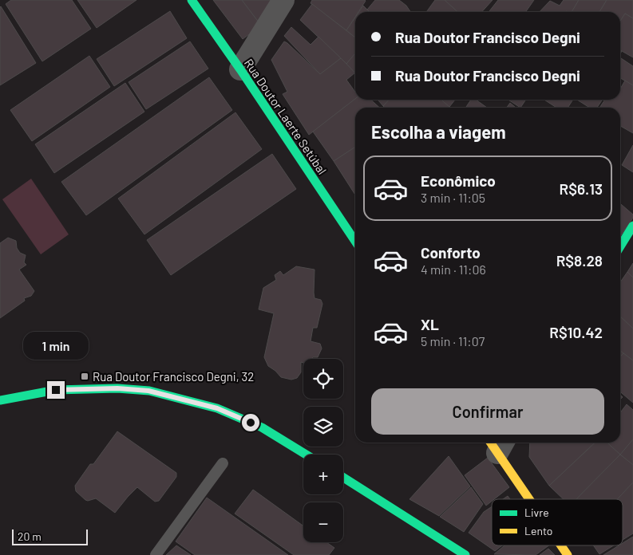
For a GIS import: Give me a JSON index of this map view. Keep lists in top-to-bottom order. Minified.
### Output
{"streets":{"street":["Rua Doutor Laerte Setúbal"]},"places":{"transit":["Rua Doutor Francisco Degni, 32"]},"legend":["Livre","Lento"],"scale_bar":"20 m","page":{"banner":["Rua Doutor Francisco Degni","Rua Doutor Francisco Degni"],"heading":"Escolha a viagem","list":[{"name":"Econômico","note":"3 min · 11:05","value":"R$6.13"},{"name":"Conforto","note":"4 min · 11:06","value":"R$8.28"},{"name":"XL","note":"5 min · 11:07","value":"R$10.42"}],"bubble":"1 min","map_buttons":["+","−"],"buttons":"Confirmar","scale":"20 m"}}
